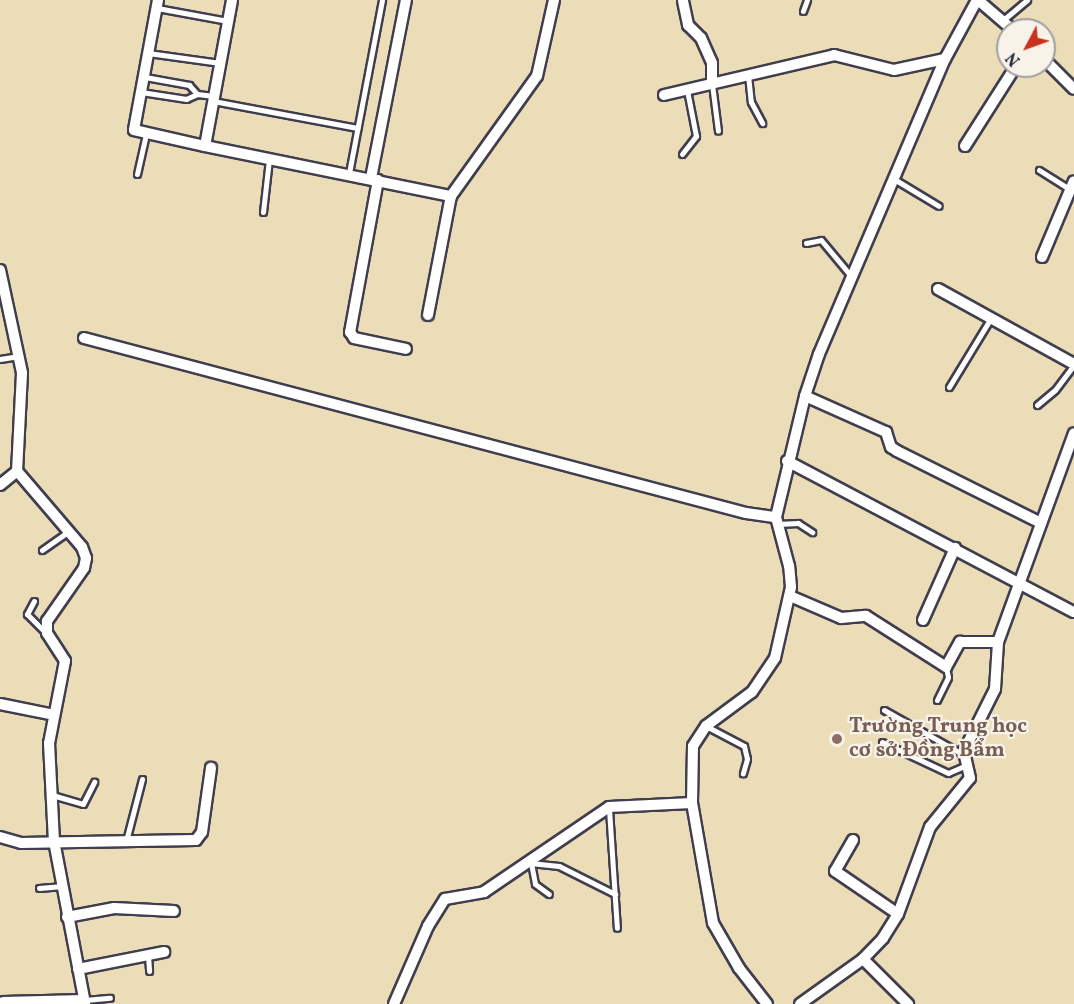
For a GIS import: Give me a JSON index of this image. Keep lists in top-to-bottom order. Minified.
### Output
{"places":["Trường Trung học cơ sở Đồng Bẩm"],"north":"bottom left"}
